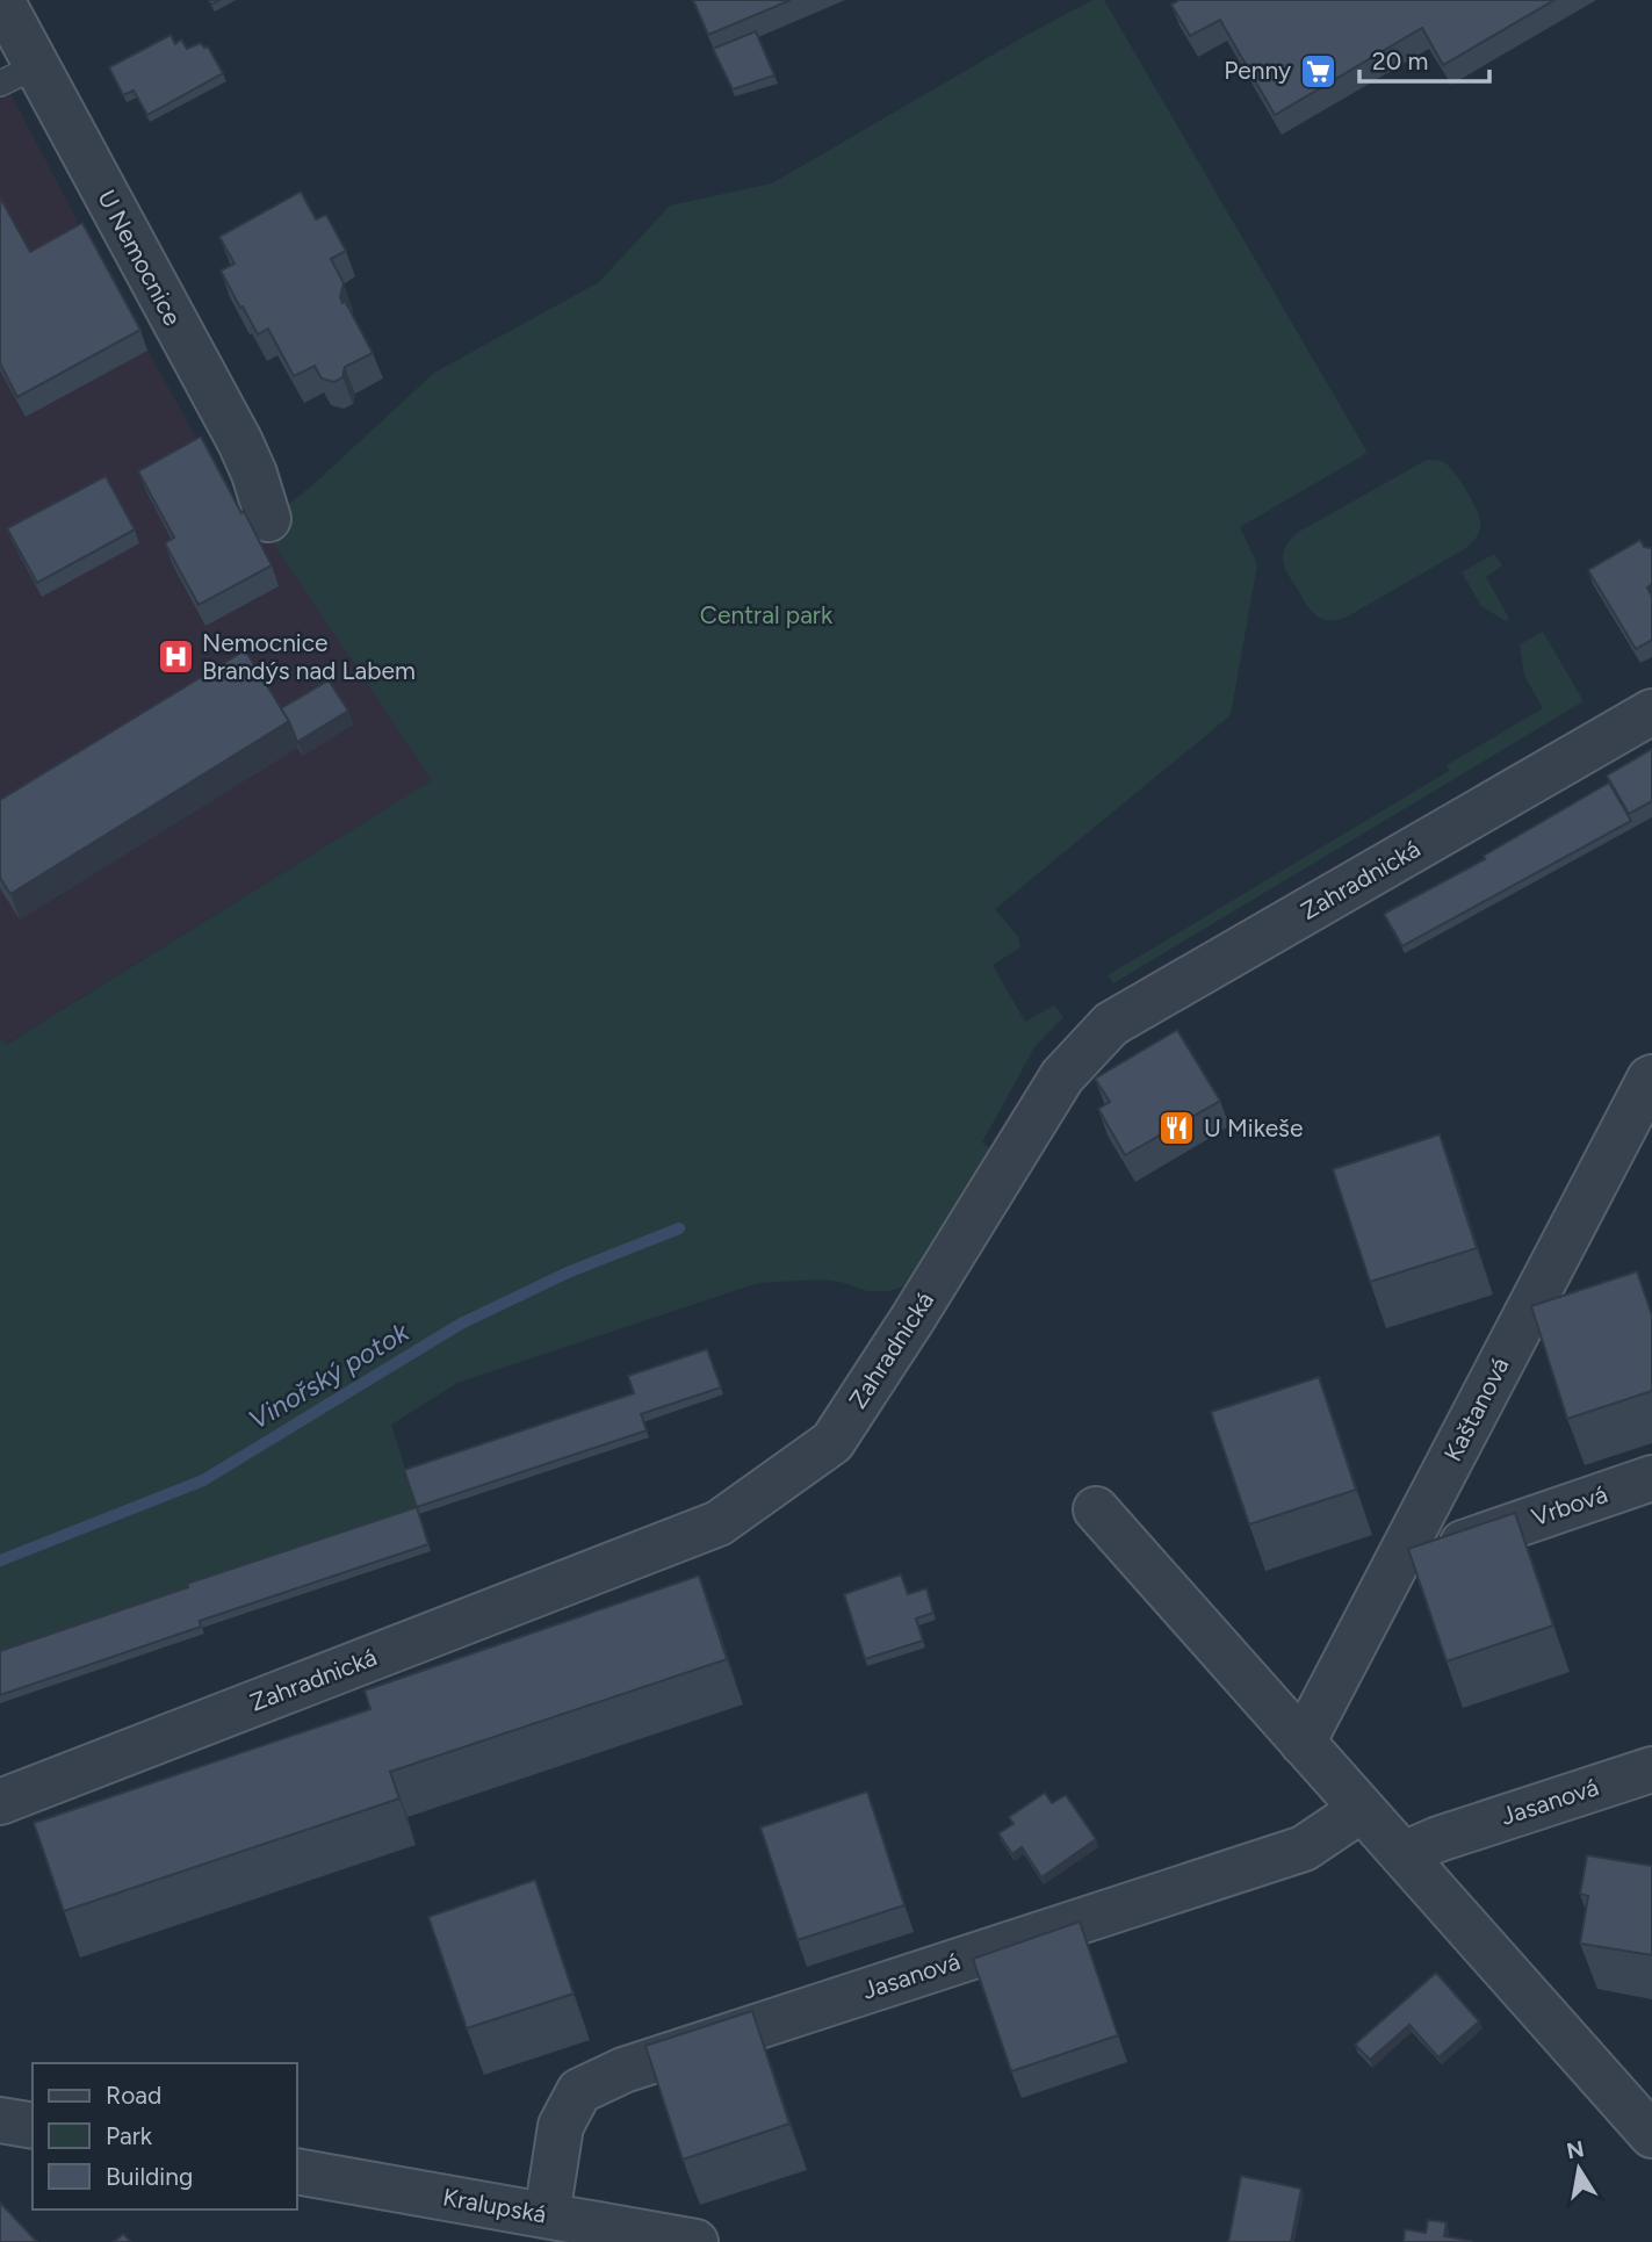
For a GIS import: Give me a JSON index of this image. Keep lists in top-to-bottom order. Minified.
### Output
{"streets":{"street":["U Nemocnice","Zahradnická","Kaštanová","Vrbová","Jasanová","Kralupská"]},"crossings":[["Kaštanová","Vrbová"],["Jasanová","Kralupská"]],"water":["Vinořský potok"],"parks":["Central park"],"places":{"supermarket":["Penny"],"hospital":["Nemocnice Brandýs nad Labem"],"restaurant":["U Mikeše"]},"legend":["Road","Park","Building"],"scale_bar":"20 m","north":"top"}
